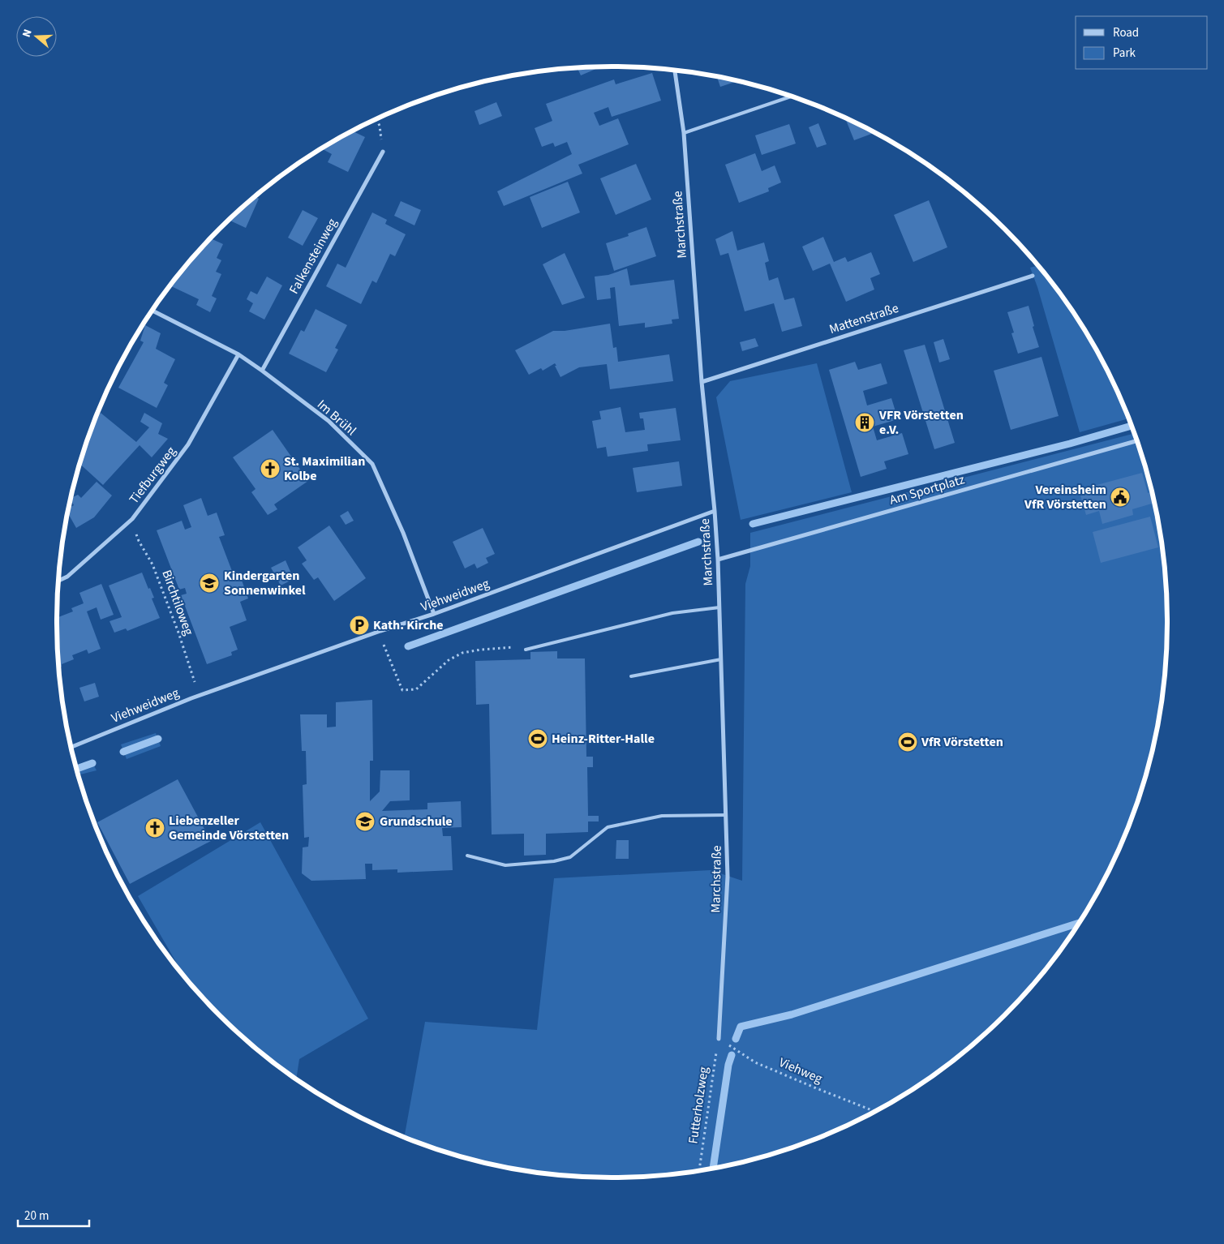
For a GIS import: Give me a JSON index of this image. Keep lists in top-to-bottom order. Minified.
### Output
{"streets":{"street":["Marchstraße","Falkensteinweg","Mattenstraße","Im Brühl","Tiefburgweg","Am Sportplatz","Viehweidweg"],"path":["Birchtiloweg","Viehweg","Futterholzweg"]},"crossings":[["Marchstraße","Mattenstraße"],["Marchstraße","Am Sportplatz"],["Marchstraße","Viehweidweg"],["Marchstraße","Viehweg"],["Marchstraße","Futterholzweg"],["Falkensteinweg","Im Brühl"],["Im Brühl","Tiefburgweg"],["Im Brühl","Viehweidweg"],["Tiefburgweg","Birchtiloweg"],["Viehweidweg","Birchtiloweg"],["Viehweg","Futterholzweg"]],"places":{"building":["VFR Vörstetten e.V."],"church":["St. Maximilian Kolbe","Liebenzeller Gemeinde Vörstetten"],"public building":["Vereinsheim VfR Vörstetten"],"school or university":["Kindergarten Sonnenwinkel","Grundschule"],"parking":["Kath. Kirche"],"sports":["Heinz-Ritter-Halle","VfR Vörstetten"]},"legend":["Road","Park"],"scale_bar":"20 m","north":"left"}
